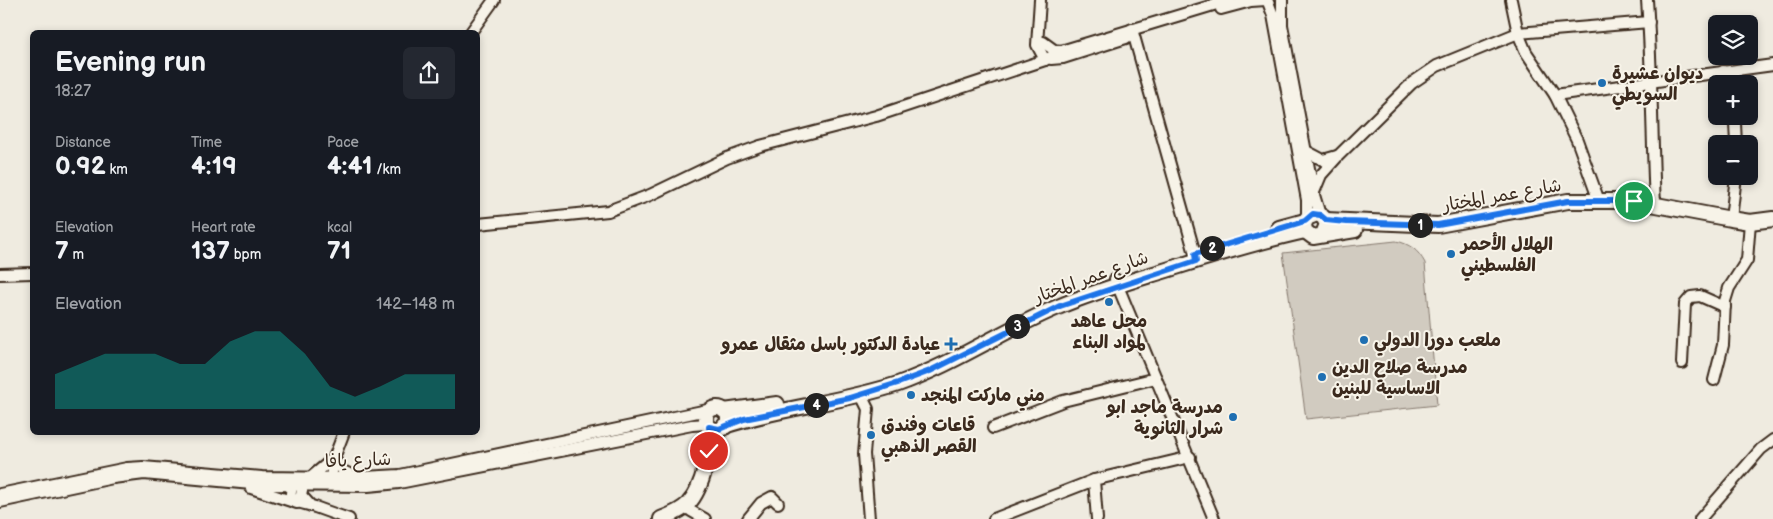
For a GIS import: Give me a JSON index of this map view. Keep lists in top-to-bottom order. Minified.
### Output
{"streets":{"main road":["شارع عمر المختار"],"street":["شارع يافا"]},"crossings":[["شارع عمر المختار","شارع يافا"]],"places":{"other":["ديوان عشيرة السويطي","الهلال الأحمر الفلسطيني","محل عاهد لمواد البناء","ملعب دورا الدولي","مدرسة صلاح الدين الاساسية للبنين","مني ماركت المنجد","مدرسة ماجد ابو شرار الثانوية","قاعات وفندق القصر الذهبي"],"health":["عيادة الدكتور باسل مثقال عمرو"]},"page":{"map_buttons":["+","−"],"heading":["Evening run","18:27"],"stats":[["Distance","0.92 km"],["Time","4:19"],["Pace","4:41 /km"],["Elevation","7 m"],["Heart rate","137 bpm"],["kcal","71"]],"pins":["1","2","3","4"],"chart":["Elevation","142–148 m"]}}
